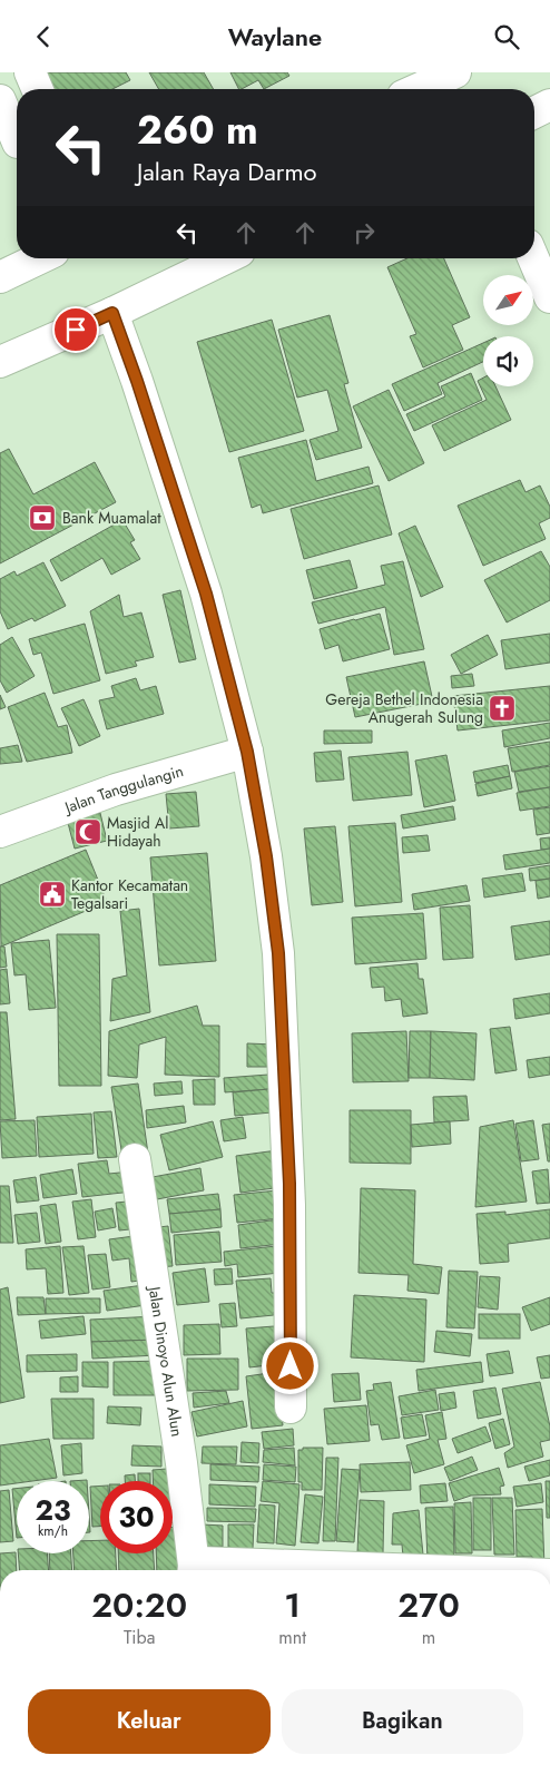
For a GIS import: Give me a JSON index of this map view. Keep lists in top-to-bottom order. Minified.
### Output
{"streets":{"street":["Jalan Tanggulangin","Jalan Dinoyo Alun Alun"]},"places":{"bank":["Bank Muamalat"],"church":["Gereja Bethel Indonesia Anugerah Sulung"],"mosque":["Masjid Al Hidayah"],"public building":["Kantor Kecamatan Tegalsari"]},"north":"top right","page":{"header":"Waylane","turn":["260 m","Jalan Raya Darmo"],"speed":"23 km/h","limit":"30","eta":["20:20","Tiba","1","mnt","270","m"],"buttons":["Keluar","Bagikan"]}}
